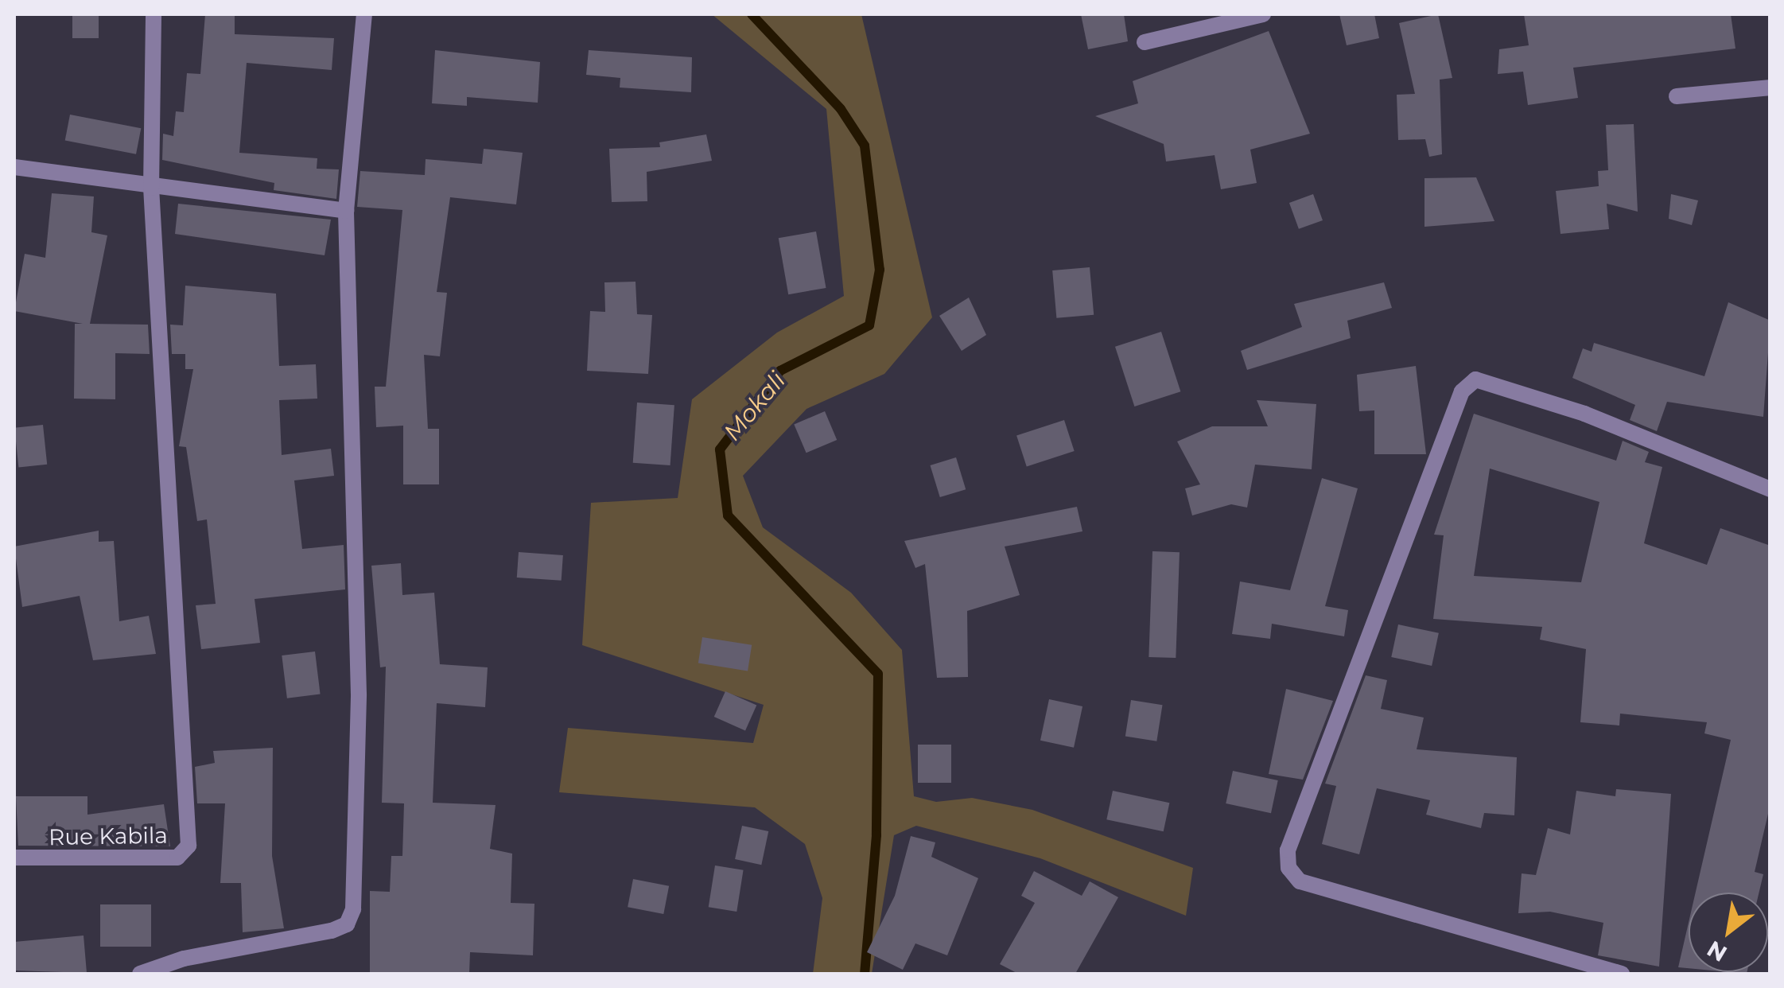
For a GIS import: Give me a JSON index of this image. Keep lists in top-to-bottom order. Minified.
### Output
{"streets":{"street":["Rue Kabila"]},"water":["Mokali"],"north":"bottom left"}
